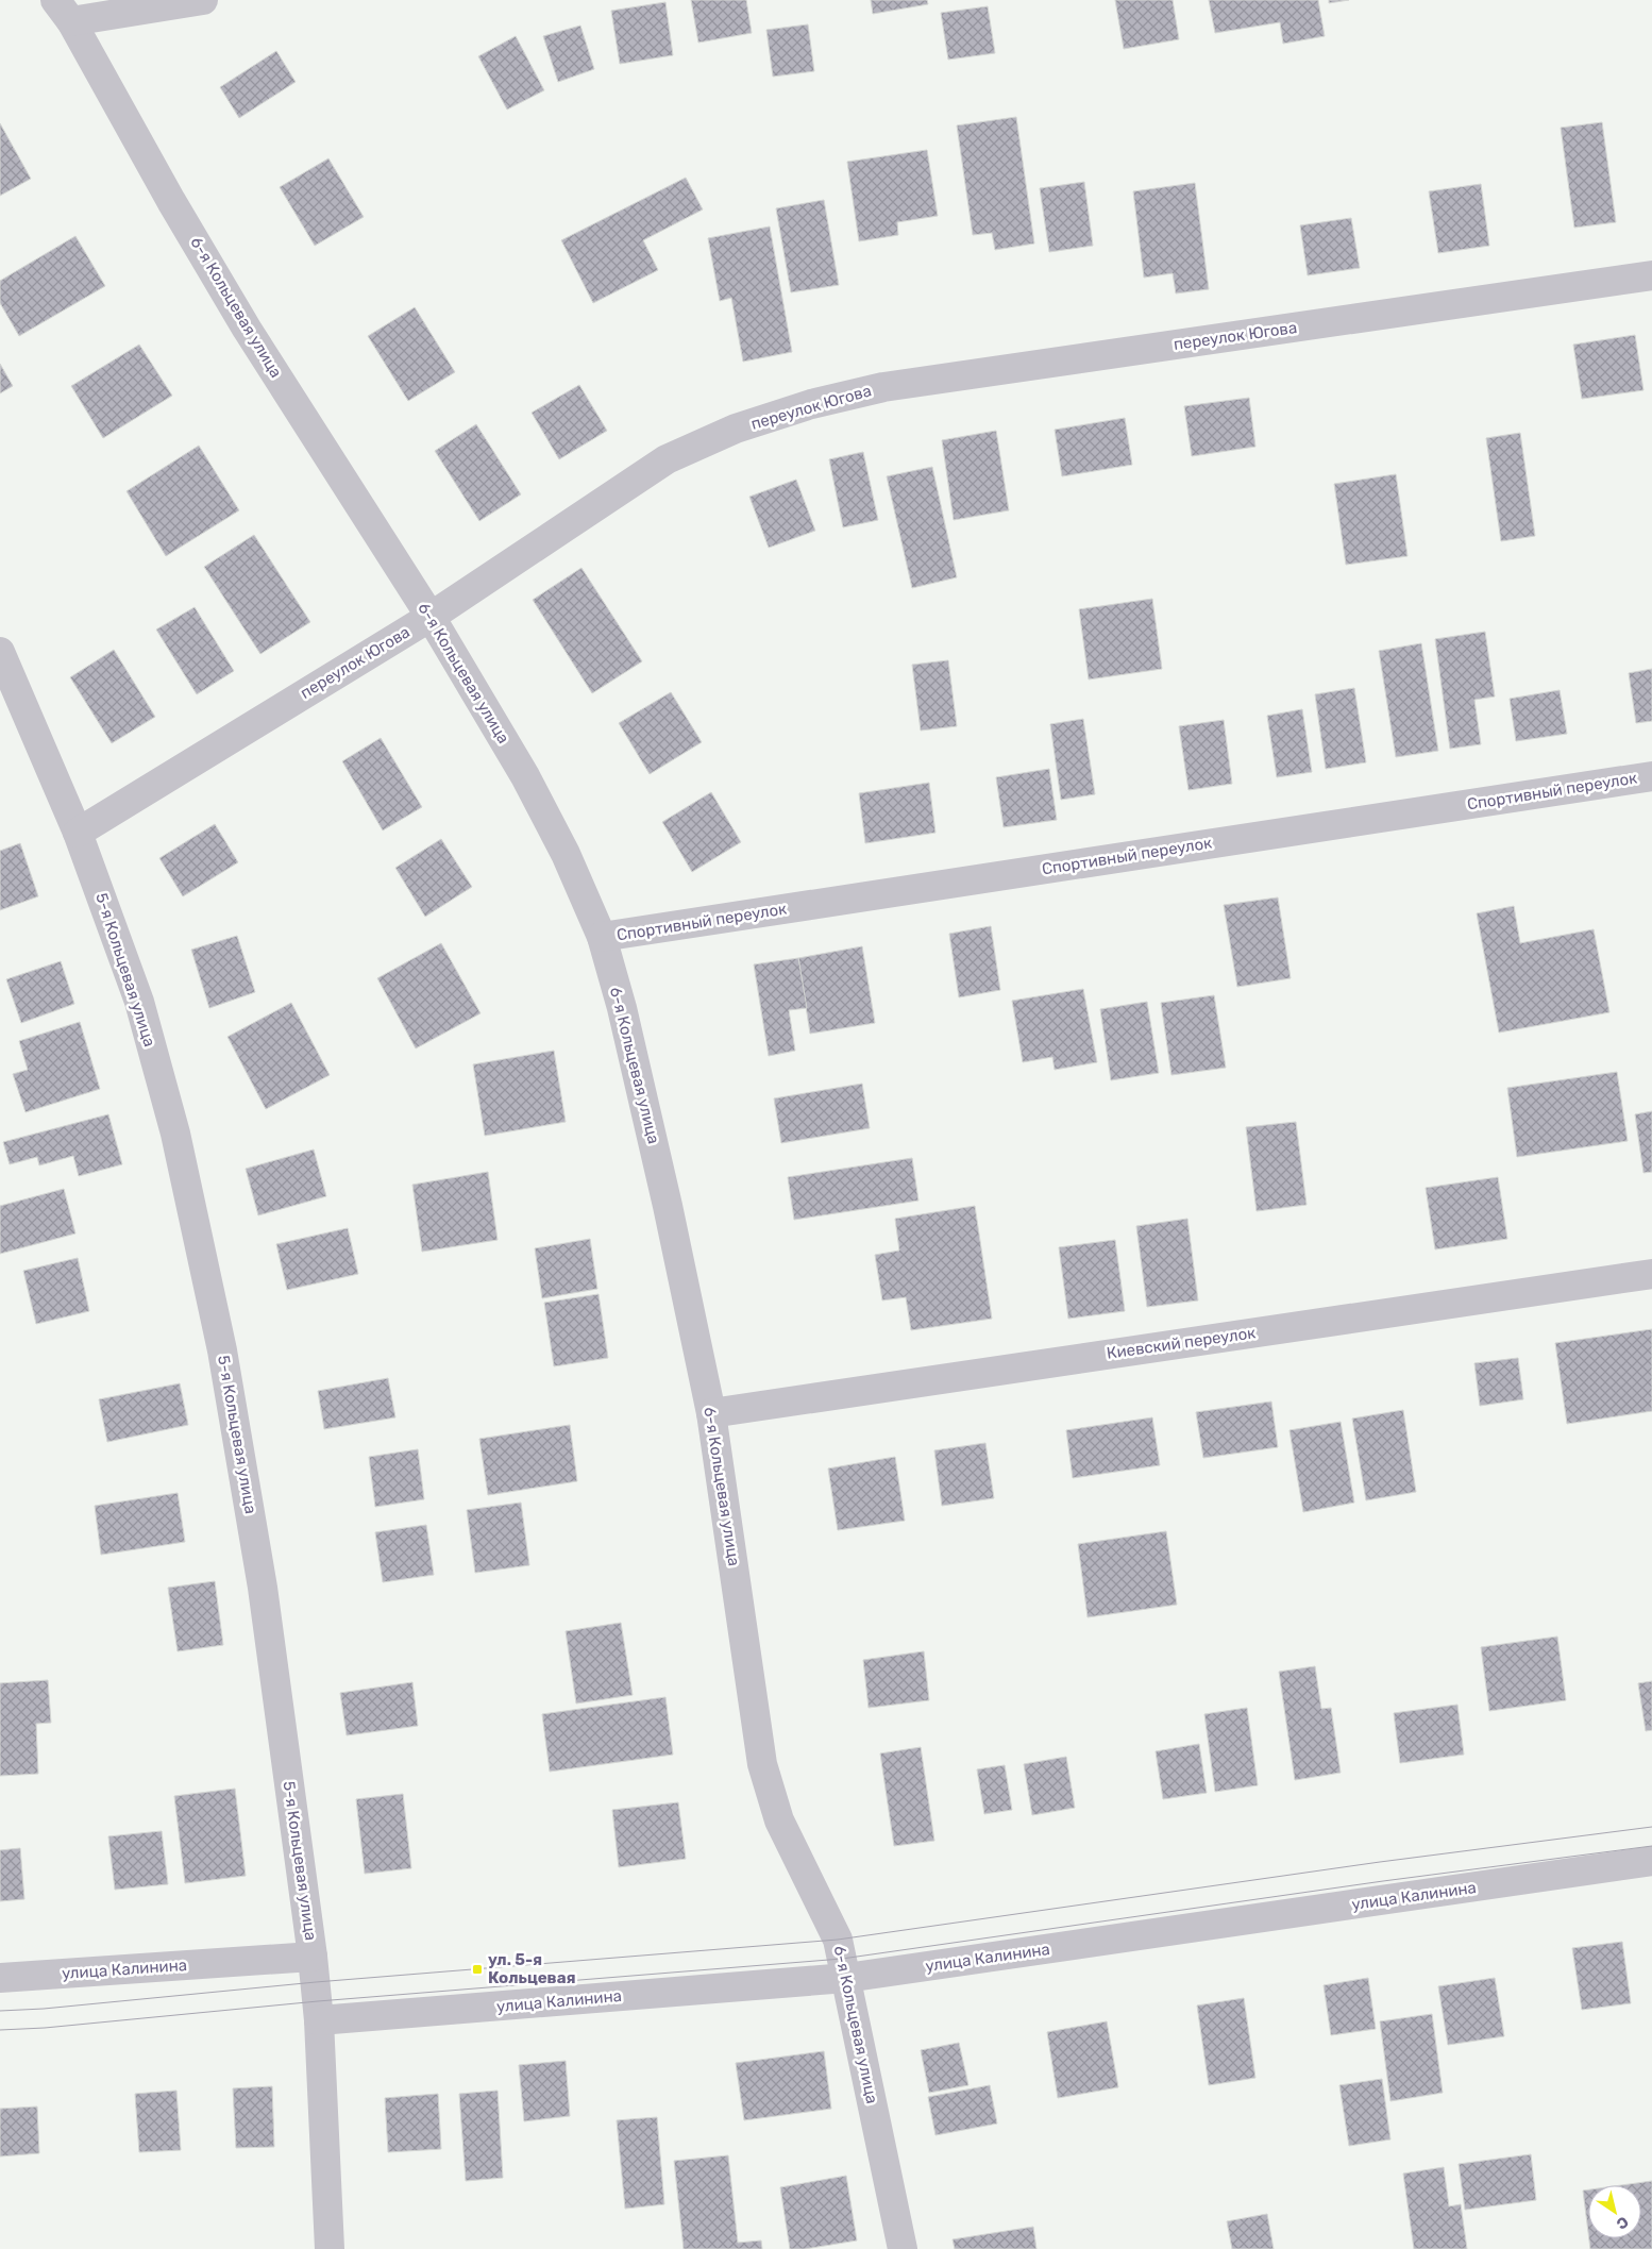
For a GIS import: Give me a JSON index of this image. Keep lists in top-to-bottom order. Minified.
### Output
{"streets":{"street":["6-я Кольцевая улица","переулок Югова","Спортивный переулок","5-я Кольцевая улица","Киевский переулок","улица Калинина"]},"crossings":[["6-я Кольцевая улица","переулок Югова"],["6-я Кольцевая улица","Спортивный переулок"],["6-я Кольцевая улица","Киевский переулок"],["6-я Кольцевая улица","улица Калинина"],["переулок Югова","5-я Кольцевая улица"],["5-я Кольцевая улица","улица Калинина"]],"places":{"transit":["ул. 5-я Кольцевая"]},"north":"bottom right"}
